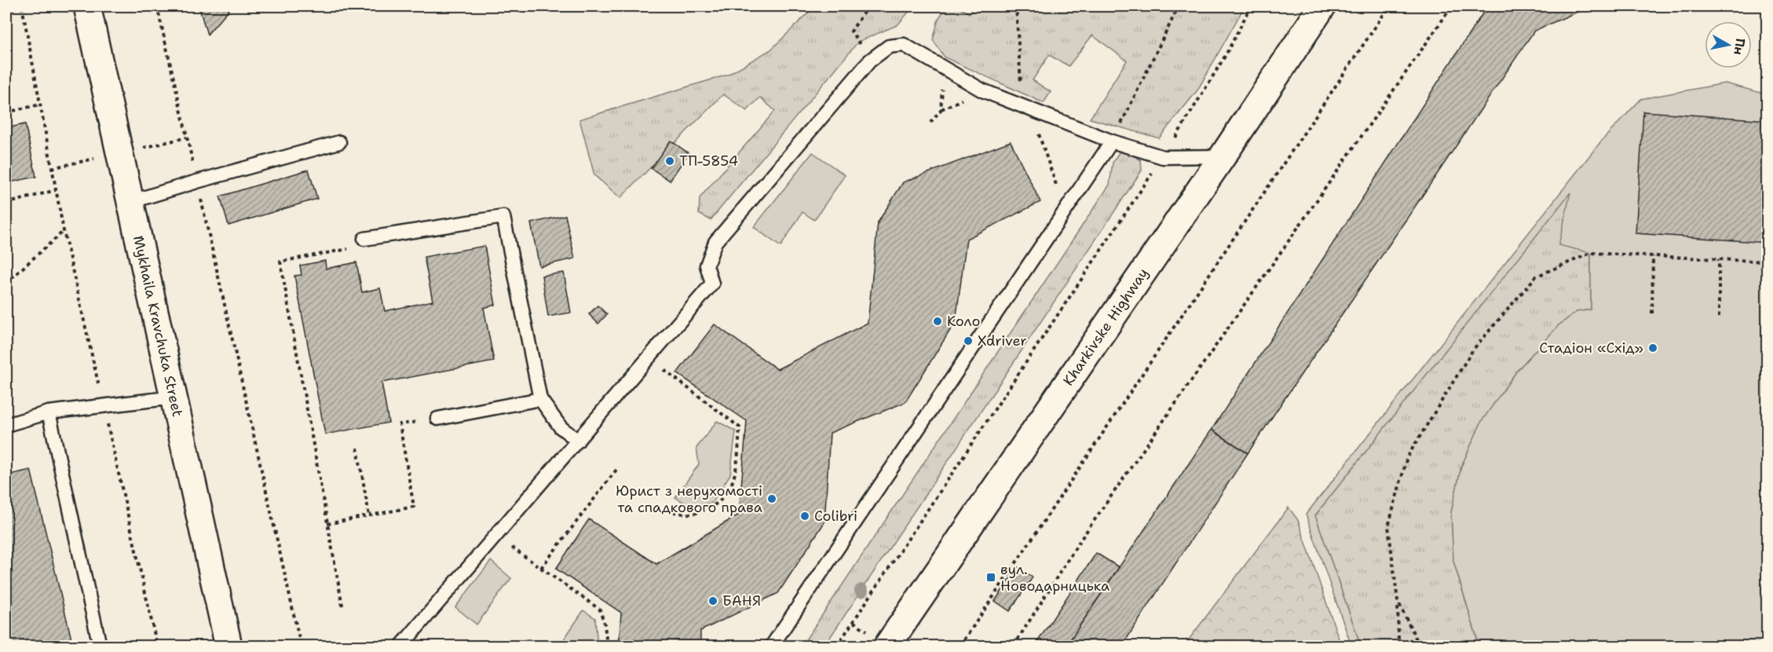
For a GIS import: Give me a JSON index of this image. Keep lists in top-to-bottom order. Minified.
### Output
{"streets":{"main road":["Mykhaila Kravchuka Street","Kharkivske Highway"]},"places":{"other":["ТП-5854","Коло","Xdriver","Стадіон «Схід»","Юрист з нерухомості та спадкового права","Colibri","БАНЯ"],"transit":["вул. Новодарницька"]},"north":"right"}
